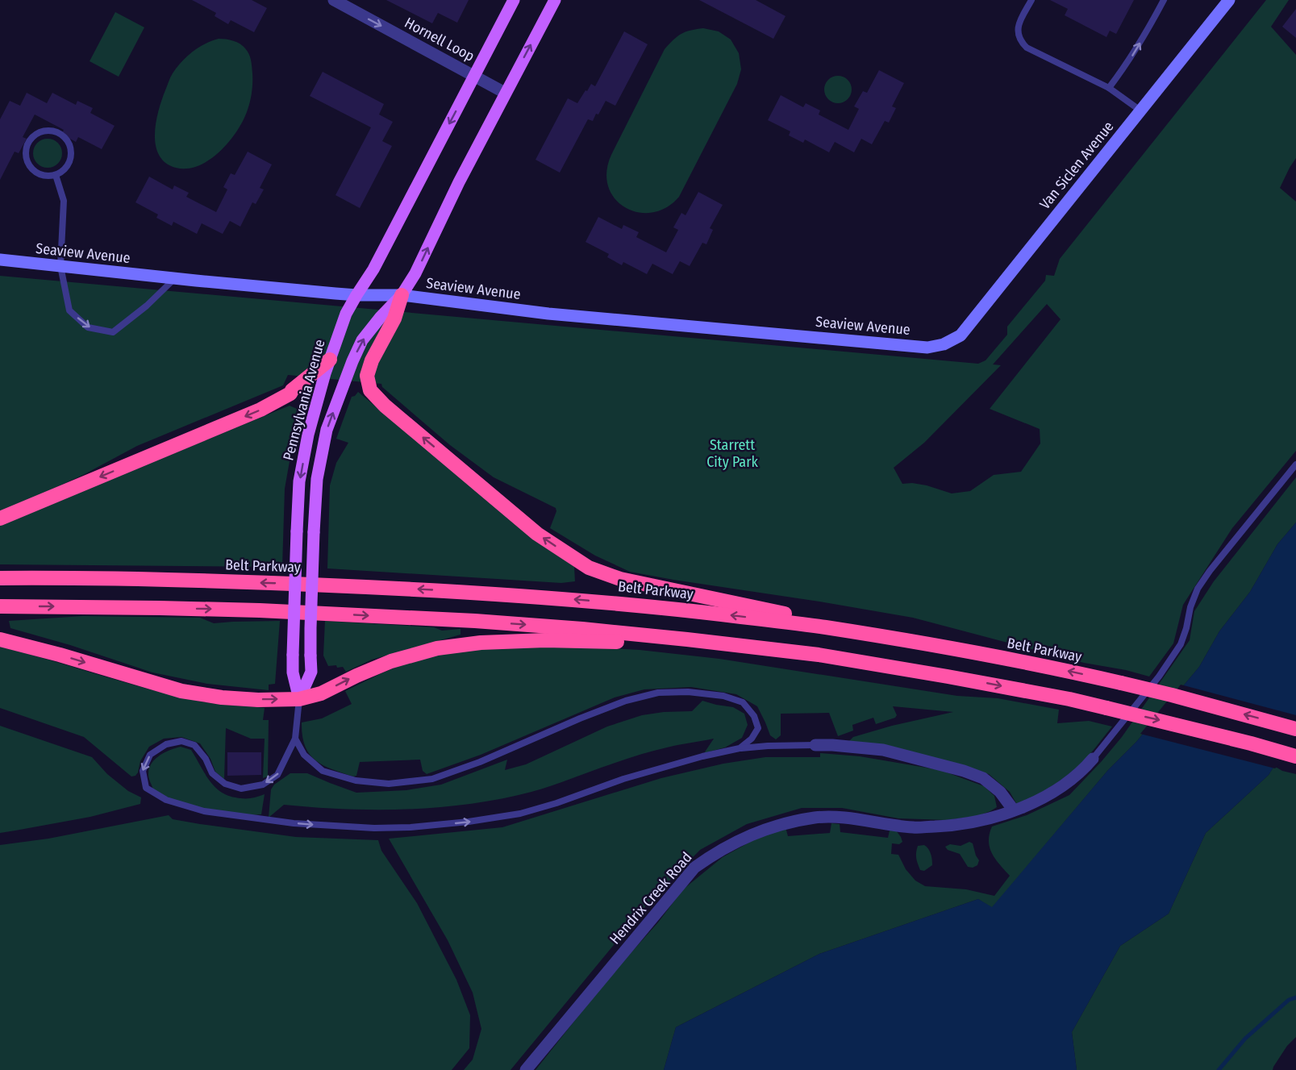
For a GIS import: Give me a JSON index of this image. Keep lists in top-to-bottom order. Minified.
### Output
{"streets":{"highway":["Belt Parkway"],"main road":["Pennsylvania Avenue"],"street":["Hornell Loop","Van Siclen Avenue","Seaview Avenue","Hendrix Creek Road"]},"crossings":[["Hornell Loop","Pennsylvania Avenue"],["Van Siclen Avenue","Seaview Avenue"],["Seaview Avenue","Pennsylvania Avenue"]],"one_way":["Hornell Loop"],"parks":["Starrett City Park"]}
